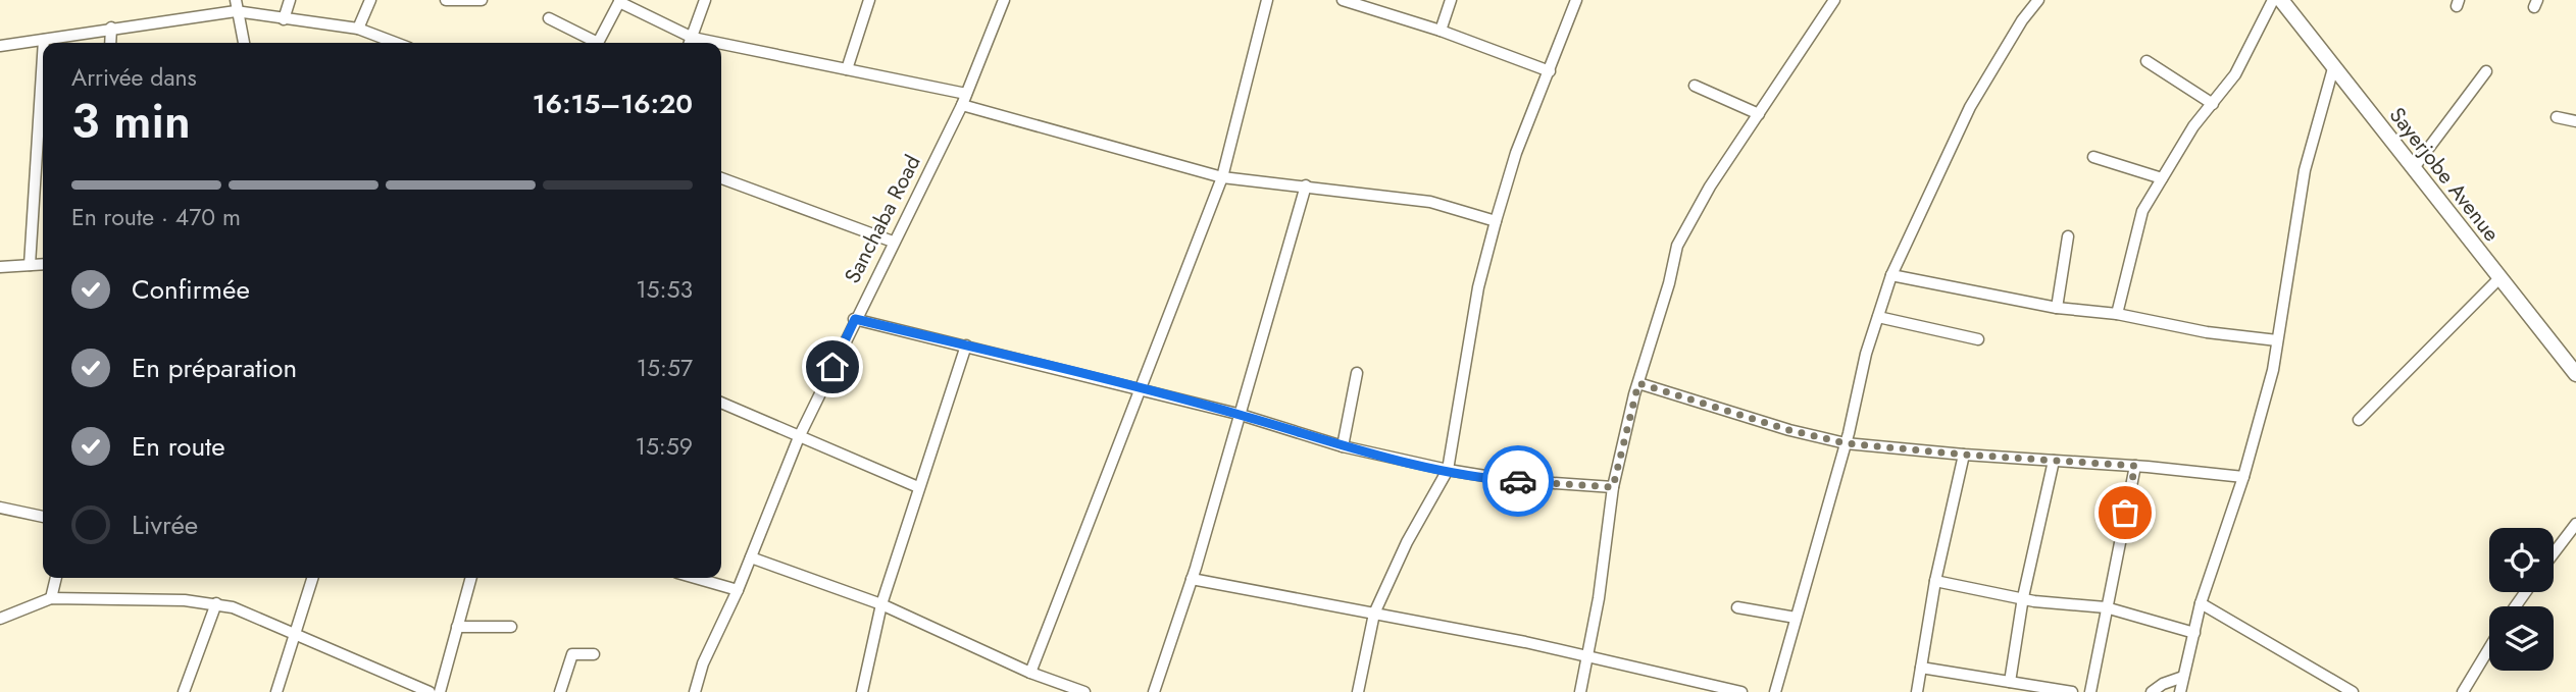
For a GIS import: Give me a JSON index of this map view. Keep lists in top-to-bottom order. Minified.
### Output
{"streets":{"main road":["Sayerjobe Avenue"],"street":["Sanchaba Road"]},"page":{"heading":["3 min","Arrivée dans","16:15–16:20"],"bar":"En route · 470 m","list":[["Confirmée","15:53"],["En préparation","15:57"],["En route","15:59"],"Livrée"]}}
